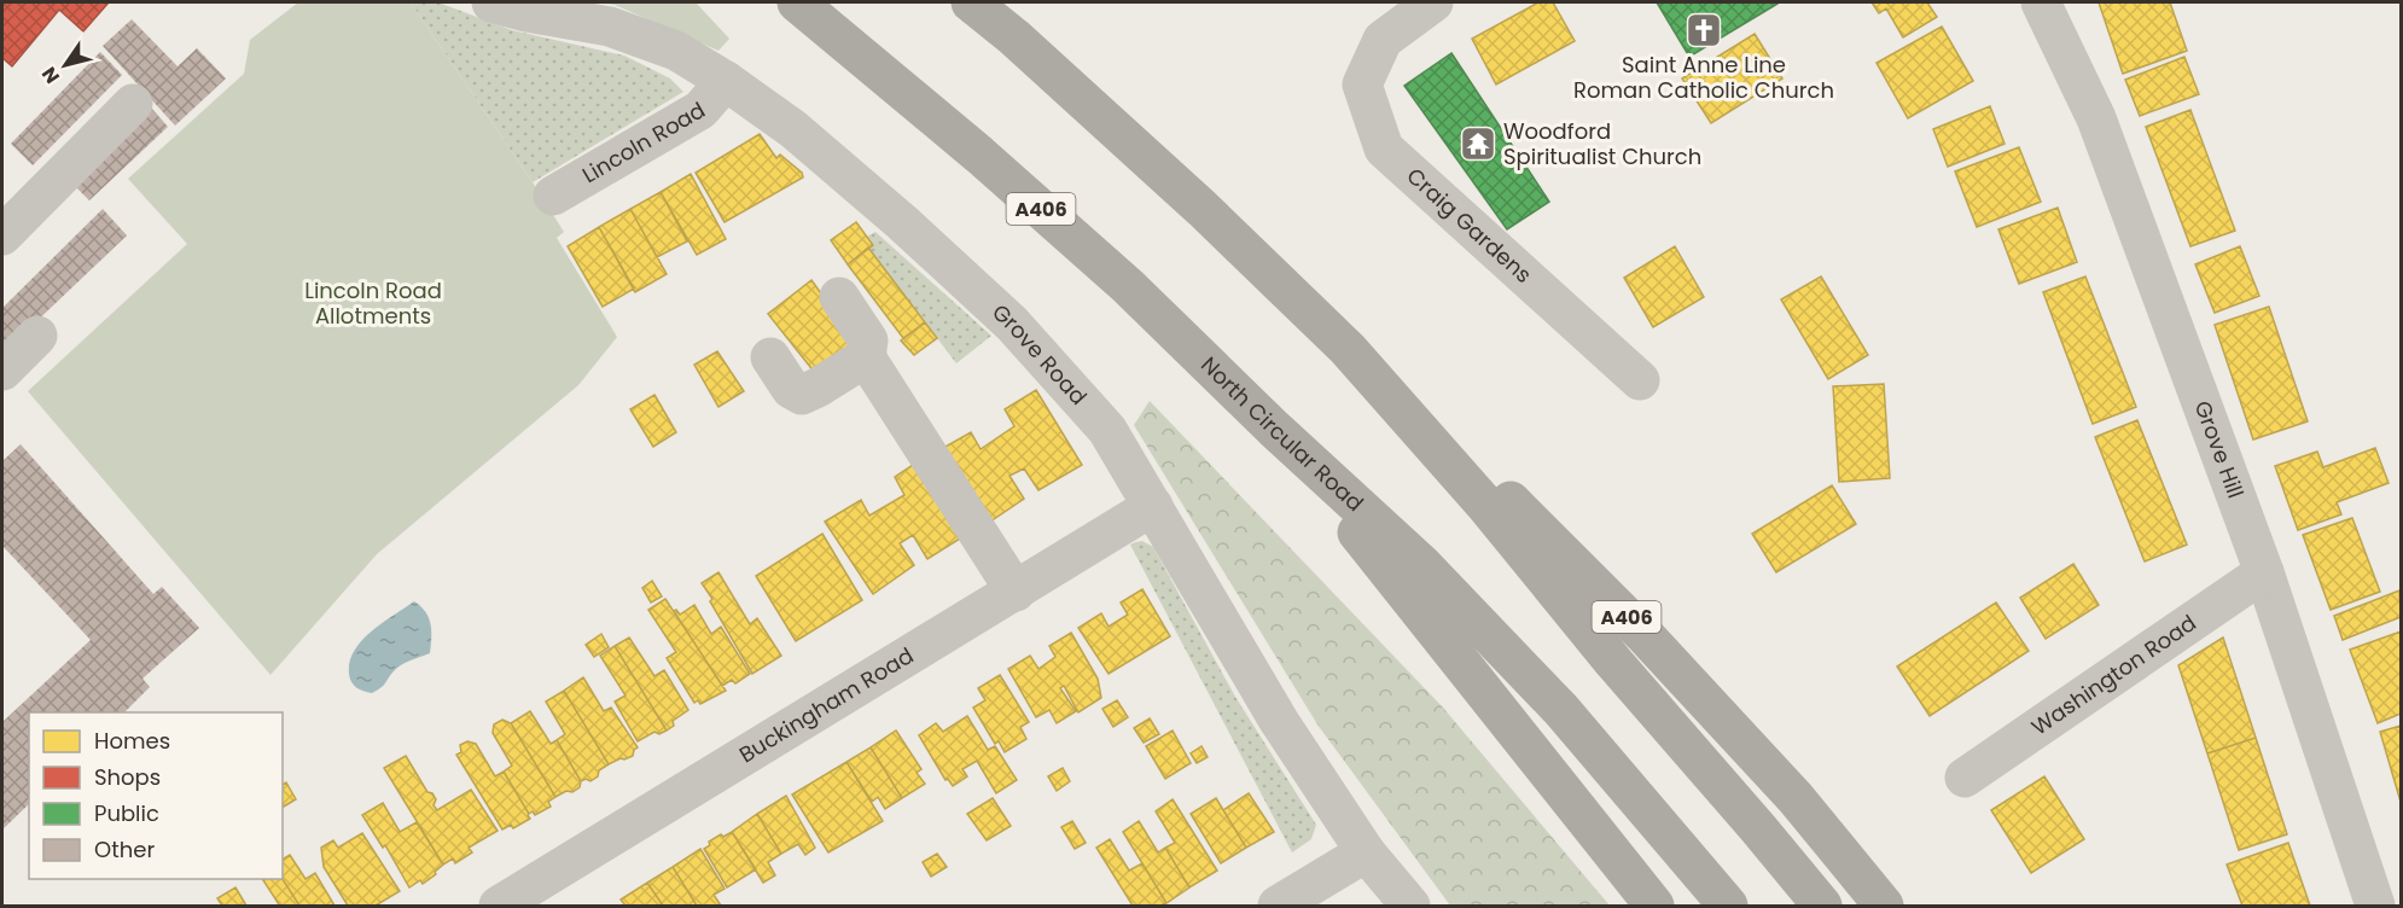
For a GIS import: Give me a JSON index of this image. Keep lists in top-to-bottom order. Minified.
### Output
{"streets":{"highway":["A406","North Circular Road"],"street":["Lincoln Road","Craig Gardens","Grove Road","Grove Hill","Washington Road","Buckingham Road"]},"crossings":[["Lincoln Road","Grove Road"],["A406","North Circular Road"],["Grove Road","Buckingham Road"],["Grove Hill","Washington Road"]],"parks":["Lincoln Road Allotments"],"places":{"church":["Saint Anne Line Roman Catholic Church"],"temple":["Woodford Spiritualist Church"]},"legend":["Homes","Shops","Public","Other"],"north":"bottom left"}
